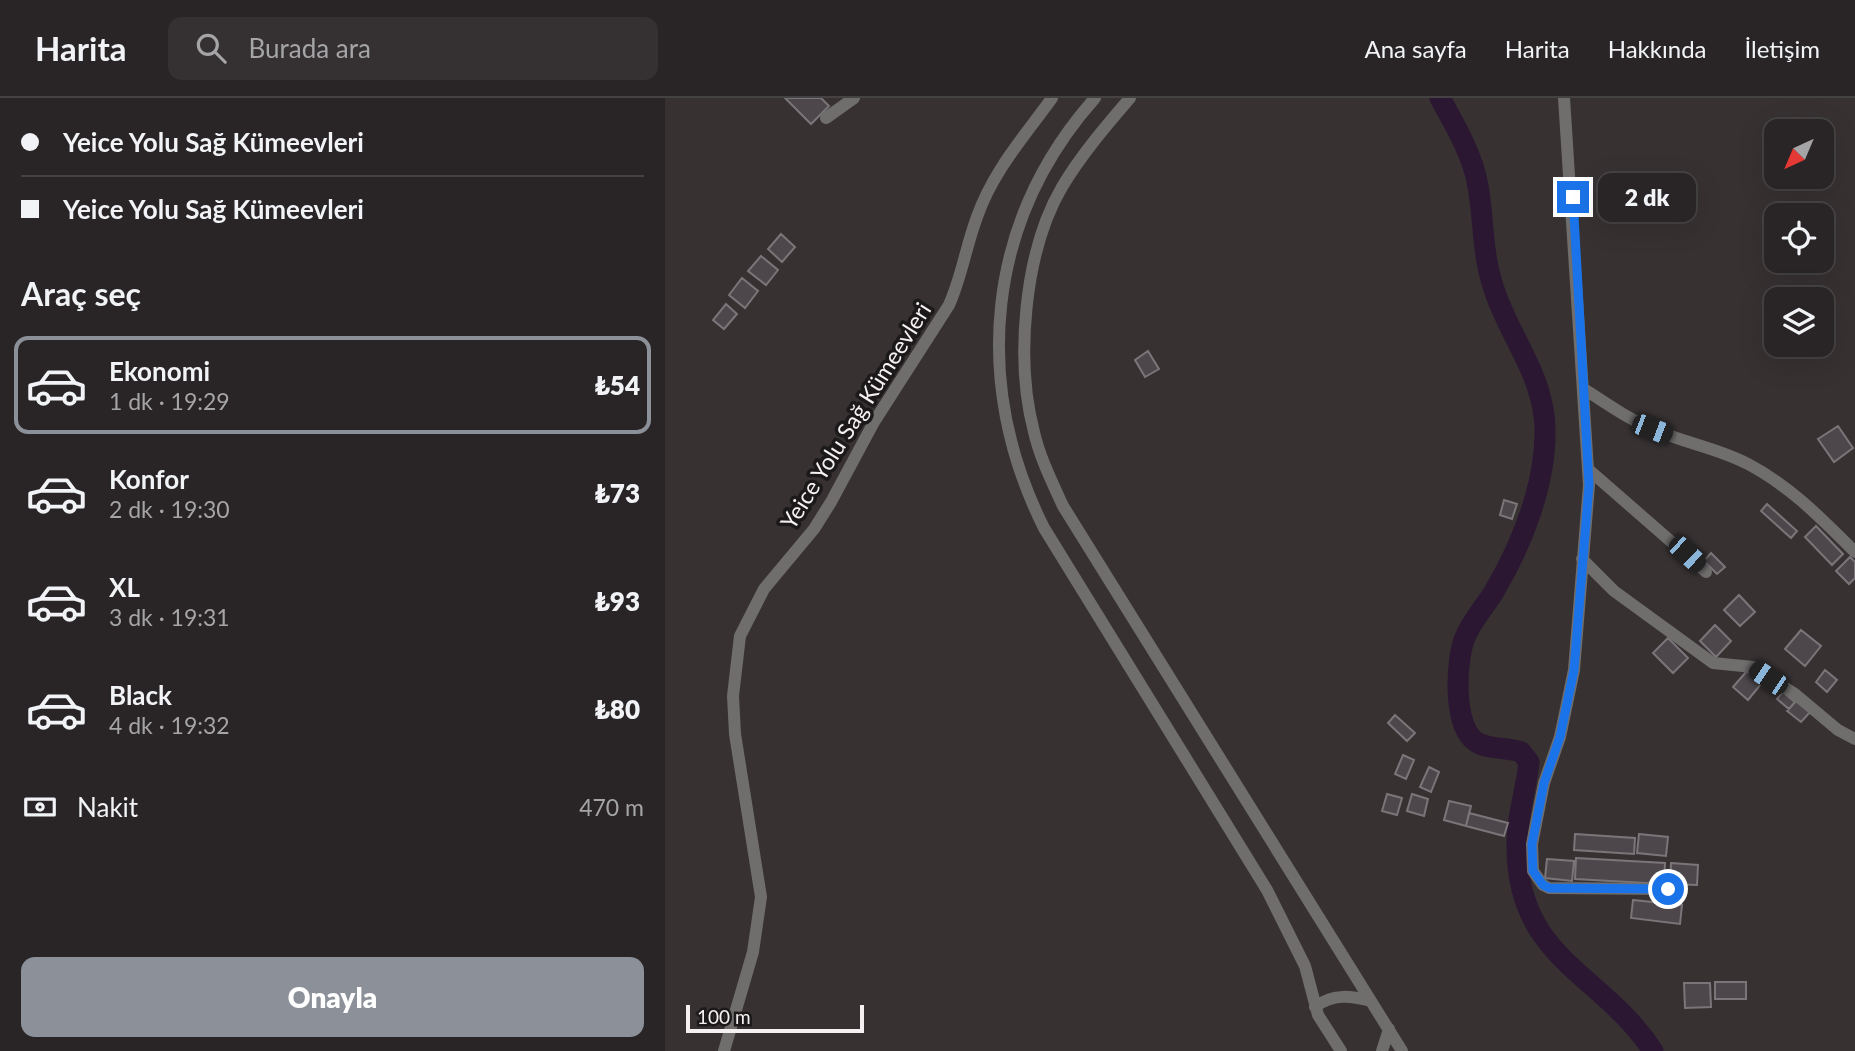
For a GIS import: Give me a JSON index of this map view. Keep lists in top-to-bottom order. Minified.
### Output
{"streets":{"street":["Yeice Yolu Sağ Kümeevleri"]},"scale_bar":"100 m","north":"bottom left","page":{"header":"Harita","search":"Burada ara","nav":["Ana sayfa","Harita","Hakkında","İletişim"],"banner":["Yeice Yolu Sağ Kümeevleri","Yeice Yolu Sağ Kümeevleri"],"bubble":"2 dk","heading":"Araç seç","list":[{"name":"Ekonomi","note":"1 dk · 19:29","value":"₺54"},{"name":"Konfor","note":"2 dk · 19:30","value":"₺73"},{"name":"XL","note":"3 dk · 19:31","value":"₺93"},{"name":"Black","note":"4 dk · 19:32","value":"₺80"}],"pay":["Nakit","470 m"],"buttons":"Onayla","scale":"100 m"}}
